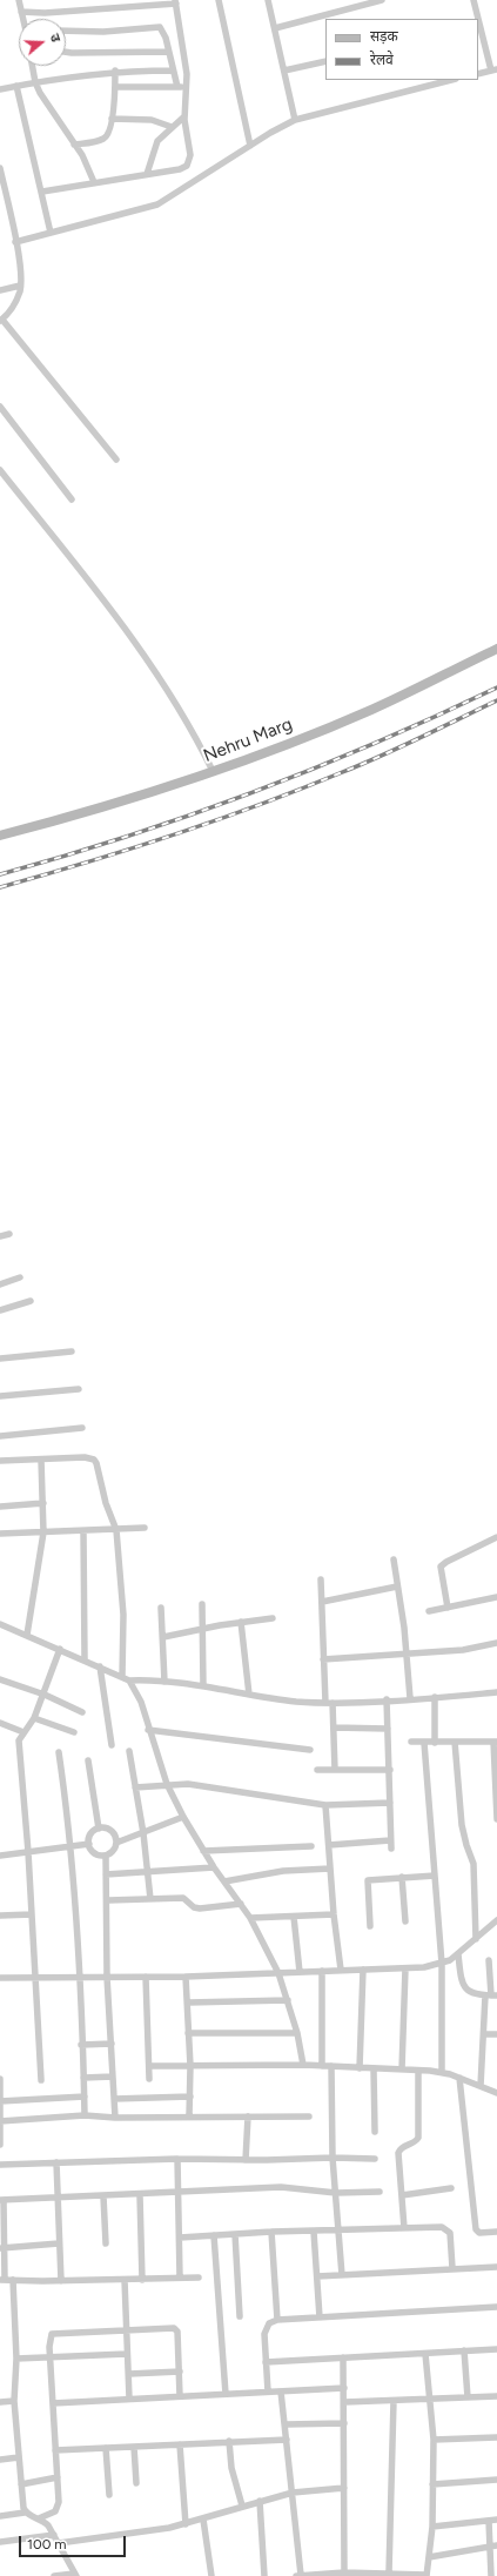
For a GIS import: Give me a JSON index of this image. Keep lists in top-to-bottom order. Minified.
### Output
{"streets":{"street":["Nehru Marg"]},"legend":["सड़क","रेलवे"],"scale_bar":"100 m","north":"right"}
